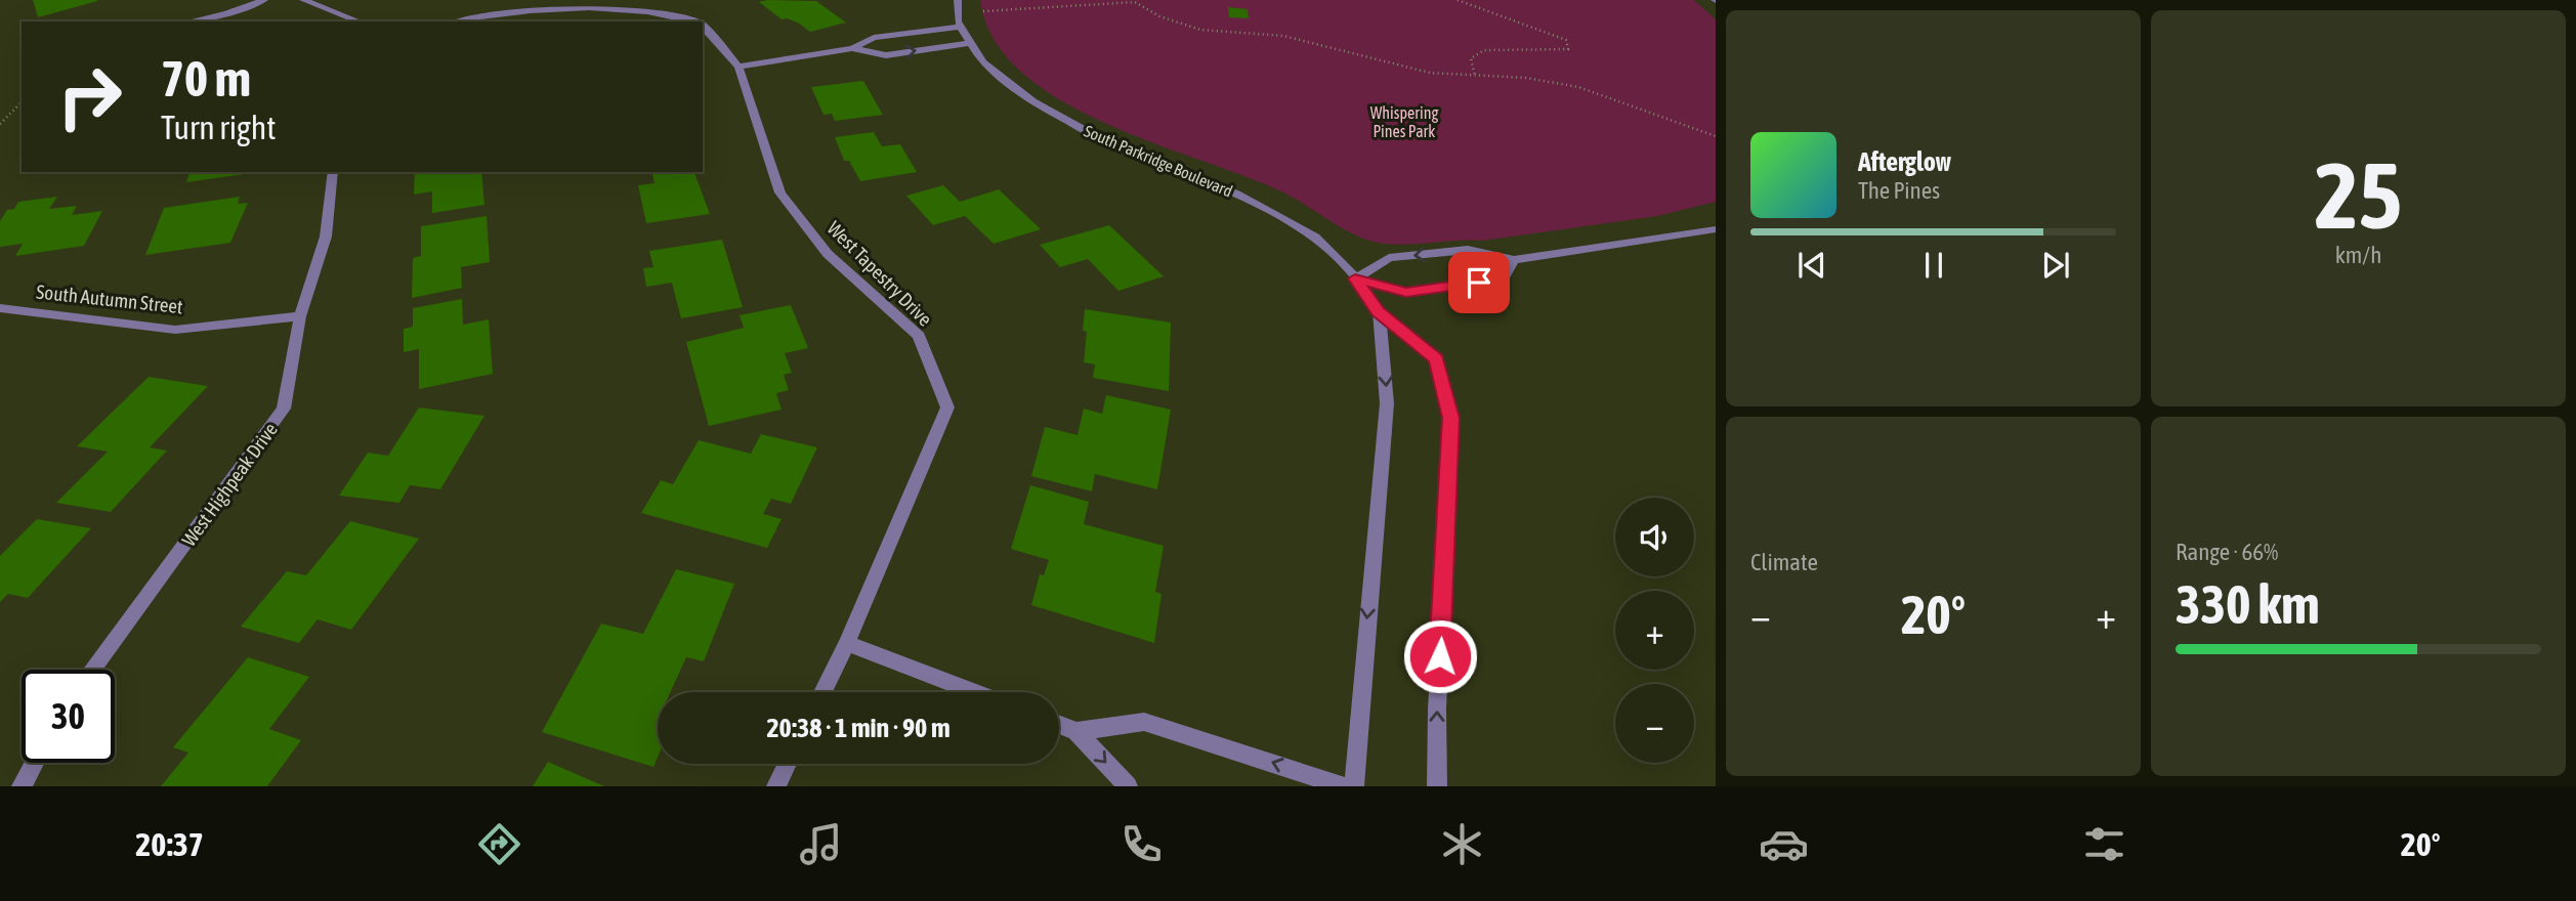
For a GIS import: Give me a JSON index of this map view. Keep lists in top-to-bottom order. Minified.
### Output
{"streets":{"street":["South Parkridge Boulevard","West Tapestry Drive","South Autumn Street","West Highpeak Drive"]},"crossings":[["South Autumn Street","West Highpeak Drive"]],"parks":["Whispering Pines Park"],"page":{"tile":[["25","km/h"],"Climate",["Range · 66%","330 km"]],"turn":["70 m","Turn right"],"song":["Afterglow","The Pines"],"map_buttons":["+","−"],"heat":["−","20°","+"],"limit":"30","trip":"20:38 · 1 min · 90 m","tabs":["20:37","20°"]}}
